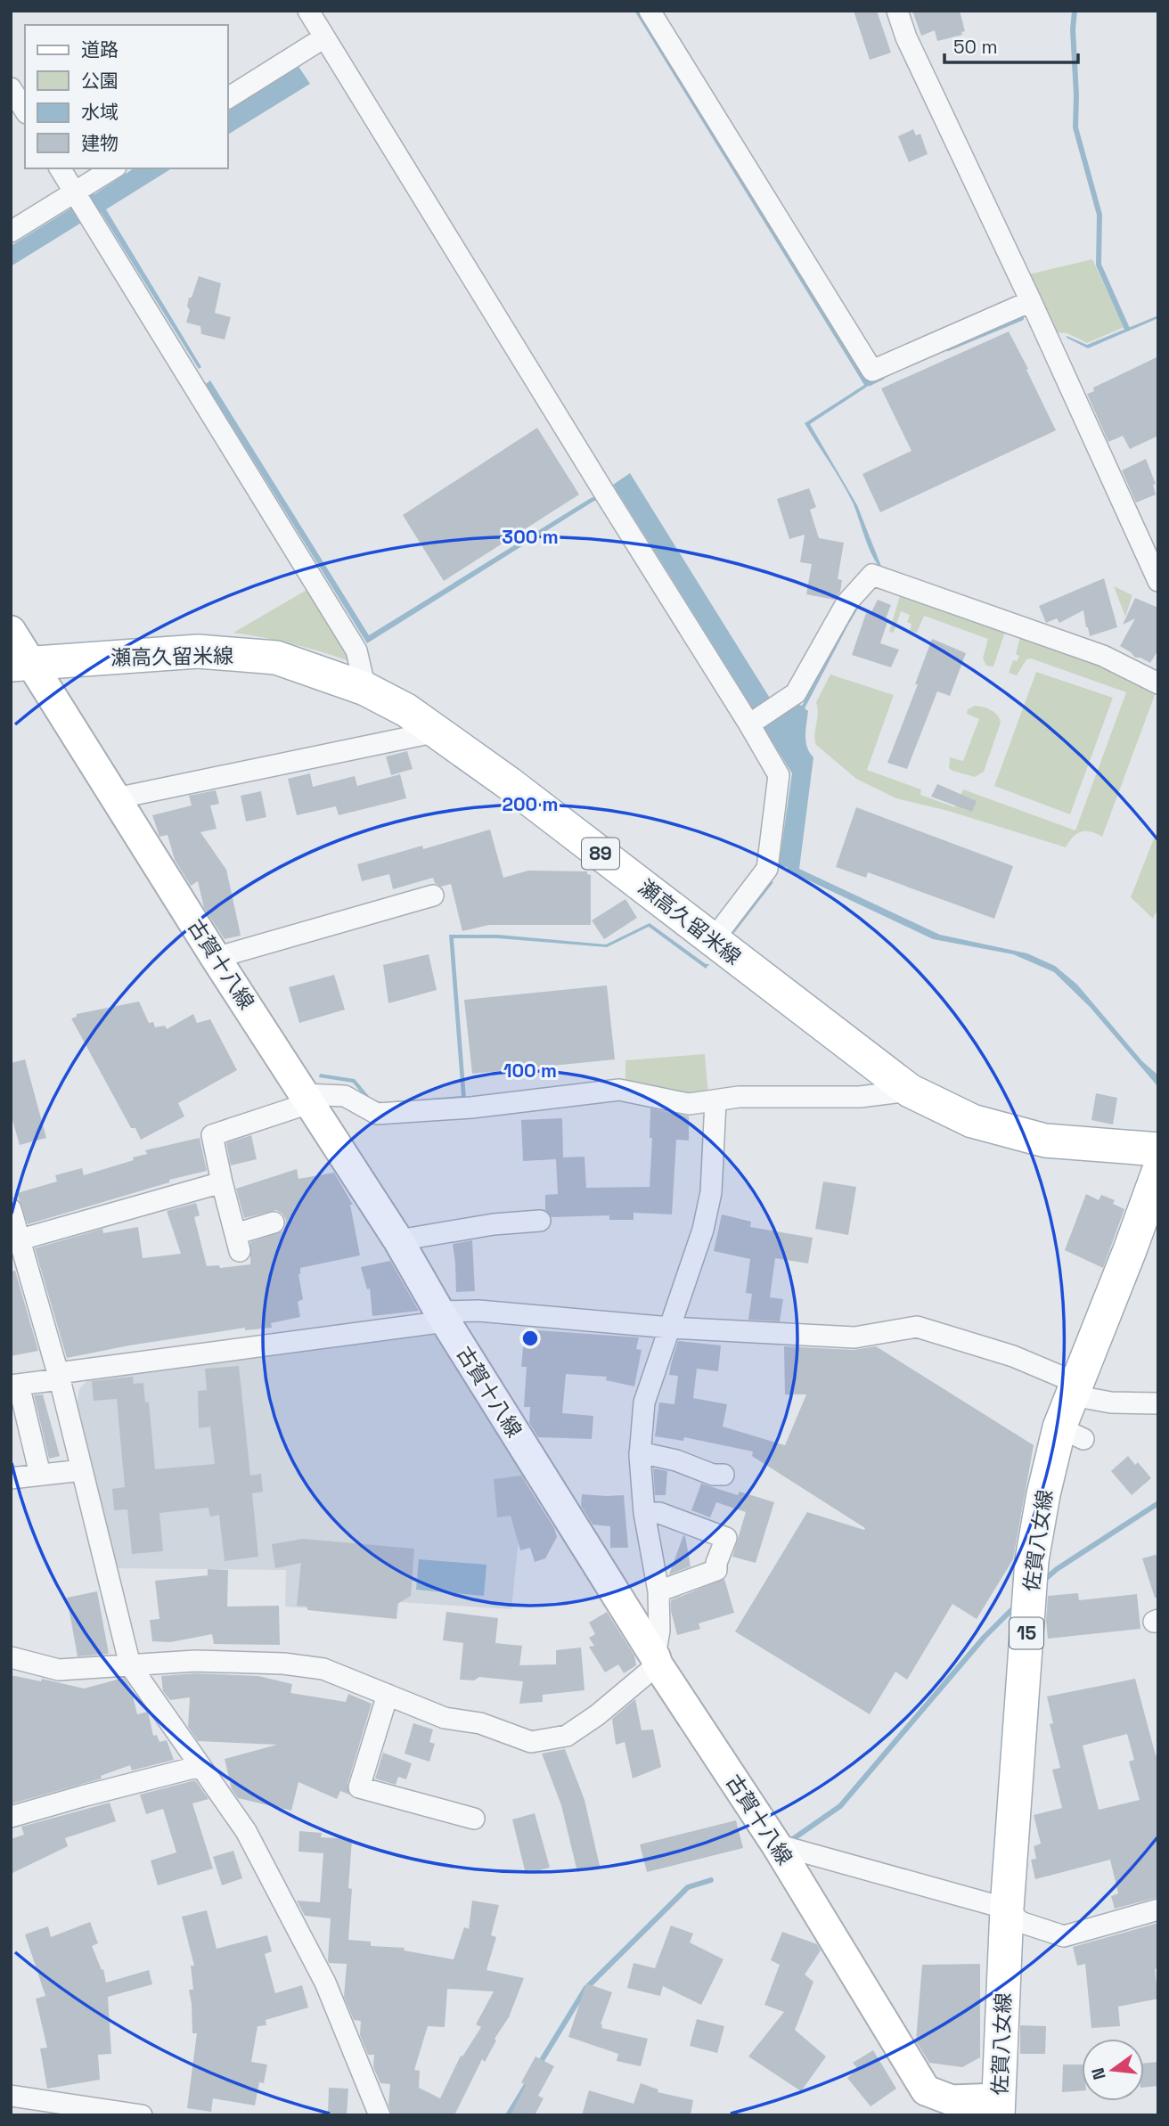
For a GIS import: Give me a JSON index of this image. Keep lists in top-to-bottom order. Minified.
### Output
{"streets":{"main road":["瀬高久留米線","89","古賀十八線","佐賀八女線","15"]},"crossings":[["瀬高久留米線","古賀十八線"],["古賀十八線","佐賀八女線"]],"legend":["道路","公園","水域","建物"],"scale_bar":"50 m","north":"left","rings":["300 m","200 m","100 m"]}
